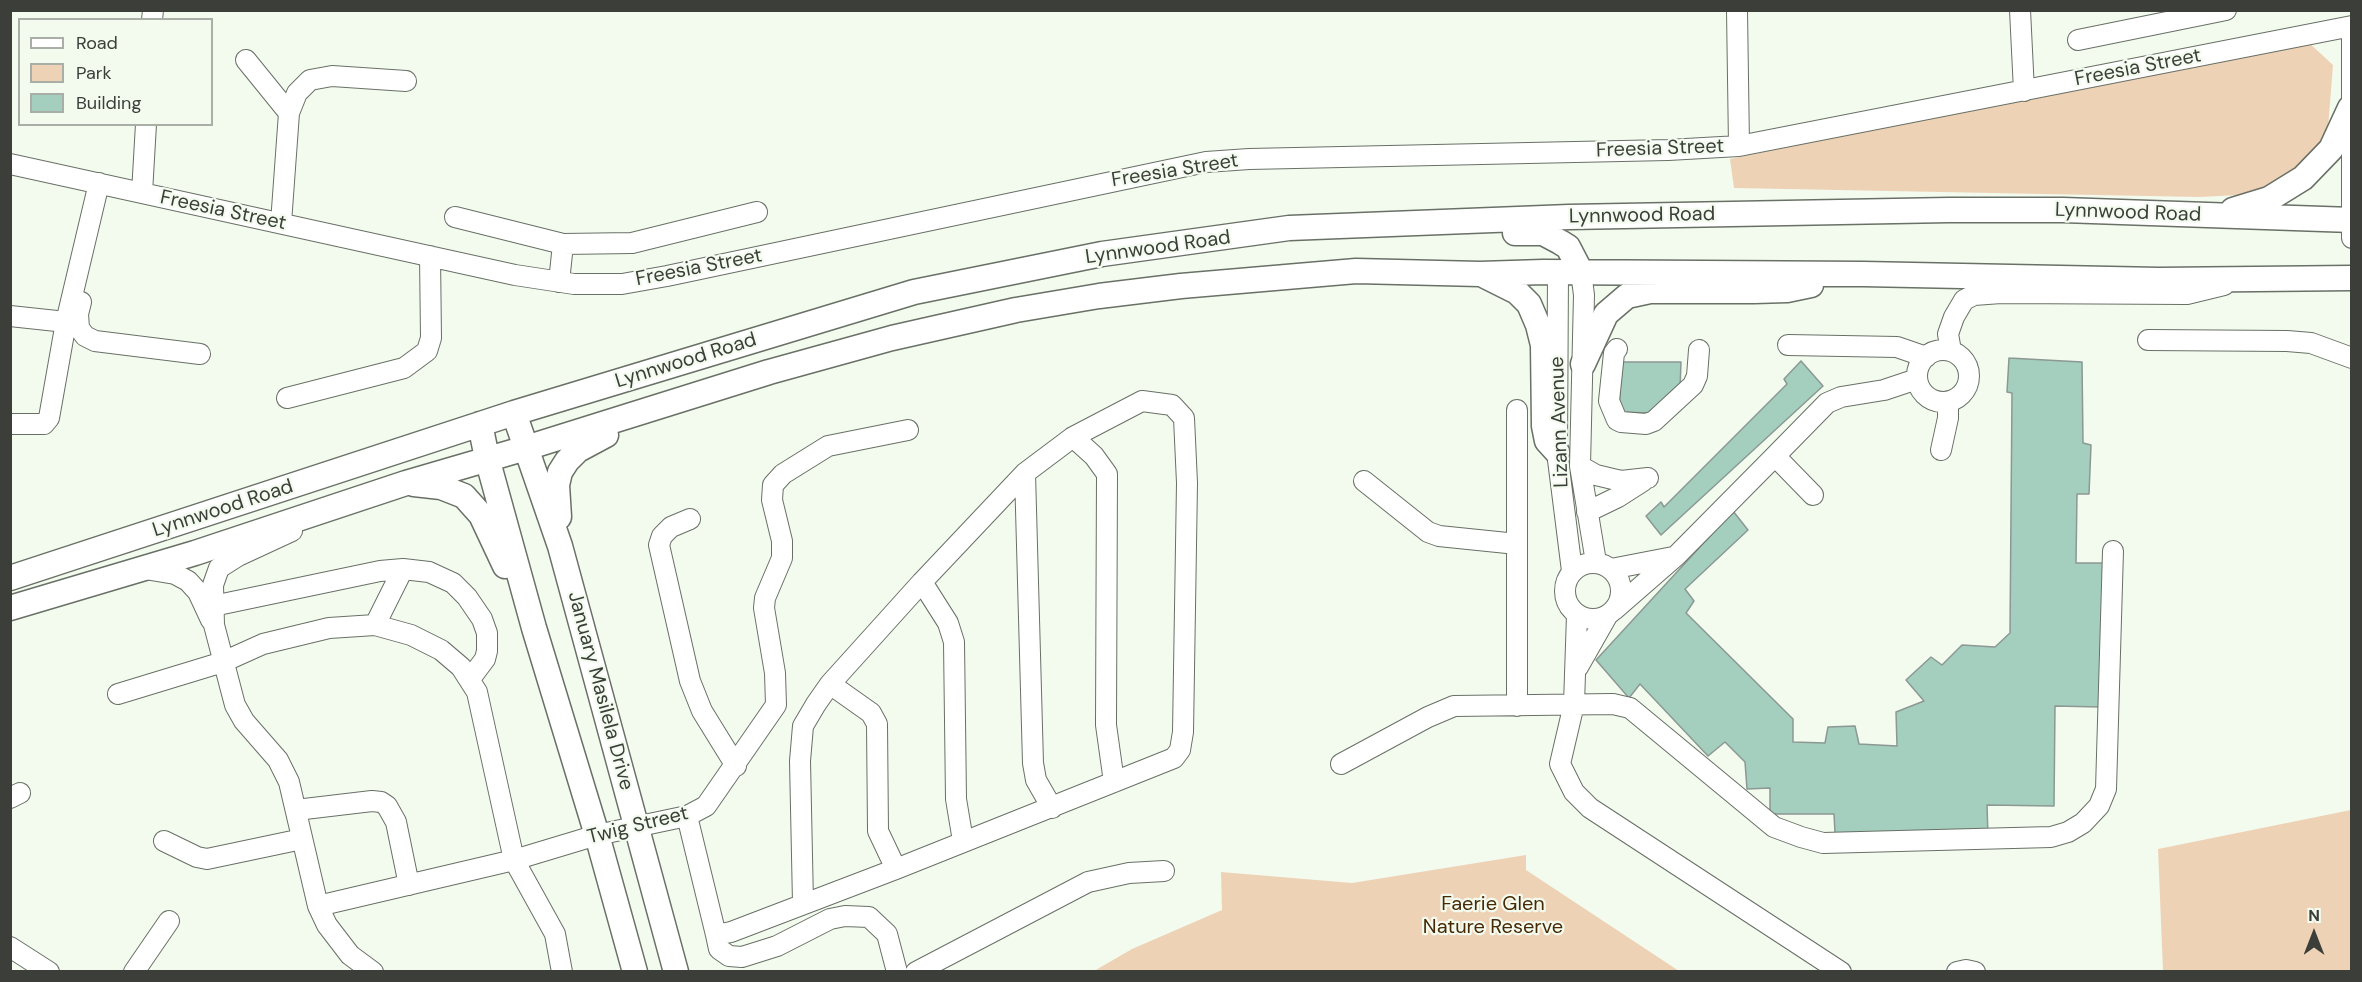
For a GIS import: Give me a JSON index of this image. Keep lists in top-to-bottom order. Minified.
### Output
{"streets":{"main road":["Lynnwood Road","January Masilela Drive"],"street":["Freesia Street","Lizann Avenue","Twig Street"]},"crossings":[["Lynnwood Road","Lizann Avenue"],["Lynnwood Road","January Masilela Drive"],["January Masilela Drive","Twig Street"]],"parks":["Faerie Glen Nature Reserve"],"legend":["Road","Park","Building"],"north":"top"}
